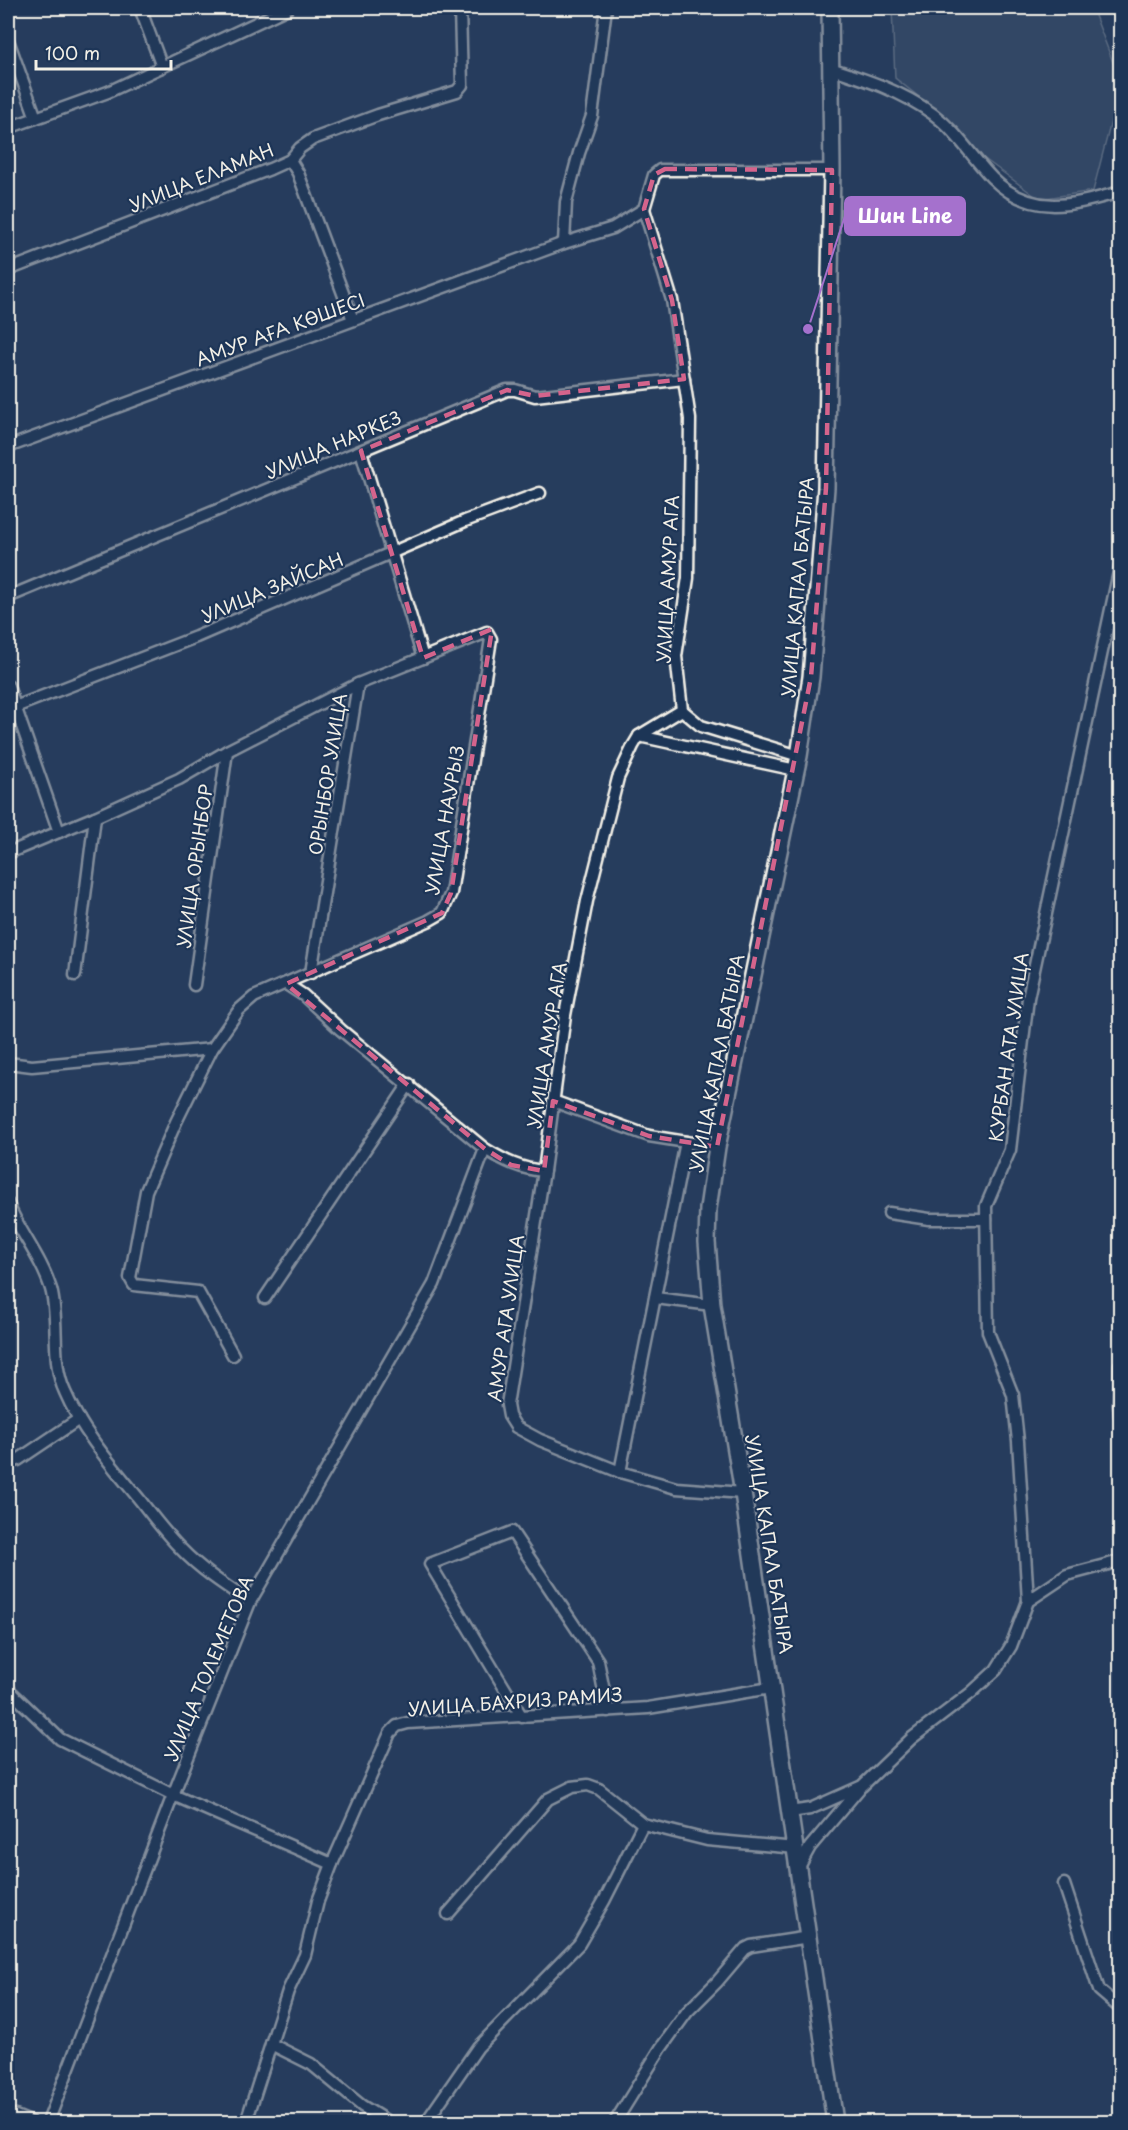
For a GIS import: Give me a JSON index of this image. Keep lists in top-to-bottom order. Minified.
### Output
{"streets":{"main road":["УЛИЦА КАПАЛ БАТЫРА"],"street":["УЛИЦА ЕЛАМАН","АМУР АҒА КӨШЕСІ","УЛИЦА НАРКЕЗ","УЛИЦА АМУР АГА","УЛИЦА ЗАЙСАН","ОРЫНБОР УЛИЦА","УЛИЦА НАУРЫЗ","УЛИЦА ОРЫНБОР","КУРБАН АТА УЛИЦА","АМУР АГА УЛИЦА","УЛИЦА ТОЛЕМЕТОВА","УЛИЦА БАХРИЗ РАМИЗ"]},"crossings":[["АМУР АҒА КӨШЕСІ","УЛИЦА АМУР АГА"],["УЛИЦА НАРКЕЗ","УЛИЦА АМУР АГА"],["УЛИЦА АМУР АГА","АМУР АГА УЛИЦА"],["УЛИЦА КАПАЛ БАТЫРА","УЛИЦА БАХРИЗ РАМИЗ"],["ОРЫНБОР УЛИЦА","УЛИЦА НАУРЫЗ"],["ОРЫНБОР УЛИЦА","УЛИЦА ОРЫНБОР"]],"places":["Шин Line"],"scale_bar":"100 m"}
